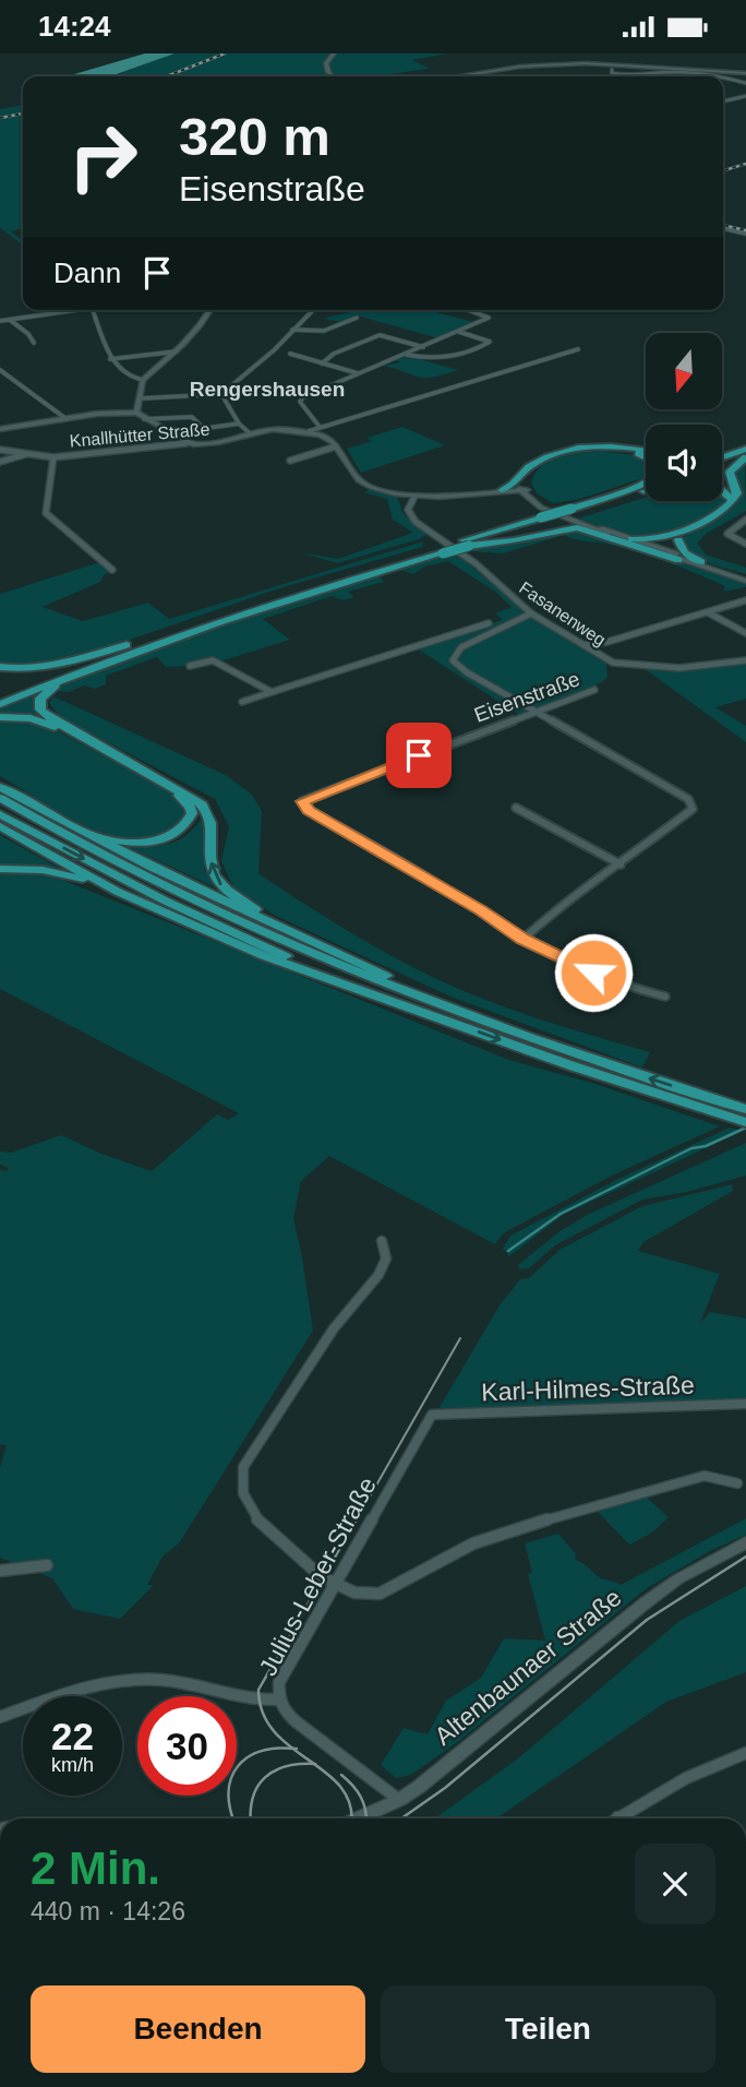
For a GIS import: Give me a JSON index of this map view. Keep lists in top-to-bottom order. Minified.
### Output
{"streets":{"street":["Knallhütter Straße","Fasanenweg","Eisenstraße","Karl-Hilmes-Straße","Julius-Leber-Straße","Altenbaunaer Straße"]},"crossings":[["Knallhütter Straße","Fasanenweg"],["Karl-Hilmes-Straße","Julius-Leber-Straße"],["Julius-Leber-Straße","Altenbaunaer Straße"]],"districts":["Rengershausen"],"north":"bottom","page":{"status":"14:24","turn":["320 m","Eisenstraße"],"then":"Dann","speed":"22 km/h","limit":"30","heading":["2 Min.","440 m · 14:26"],"buttons":["Beenden","Teilen"]}}
